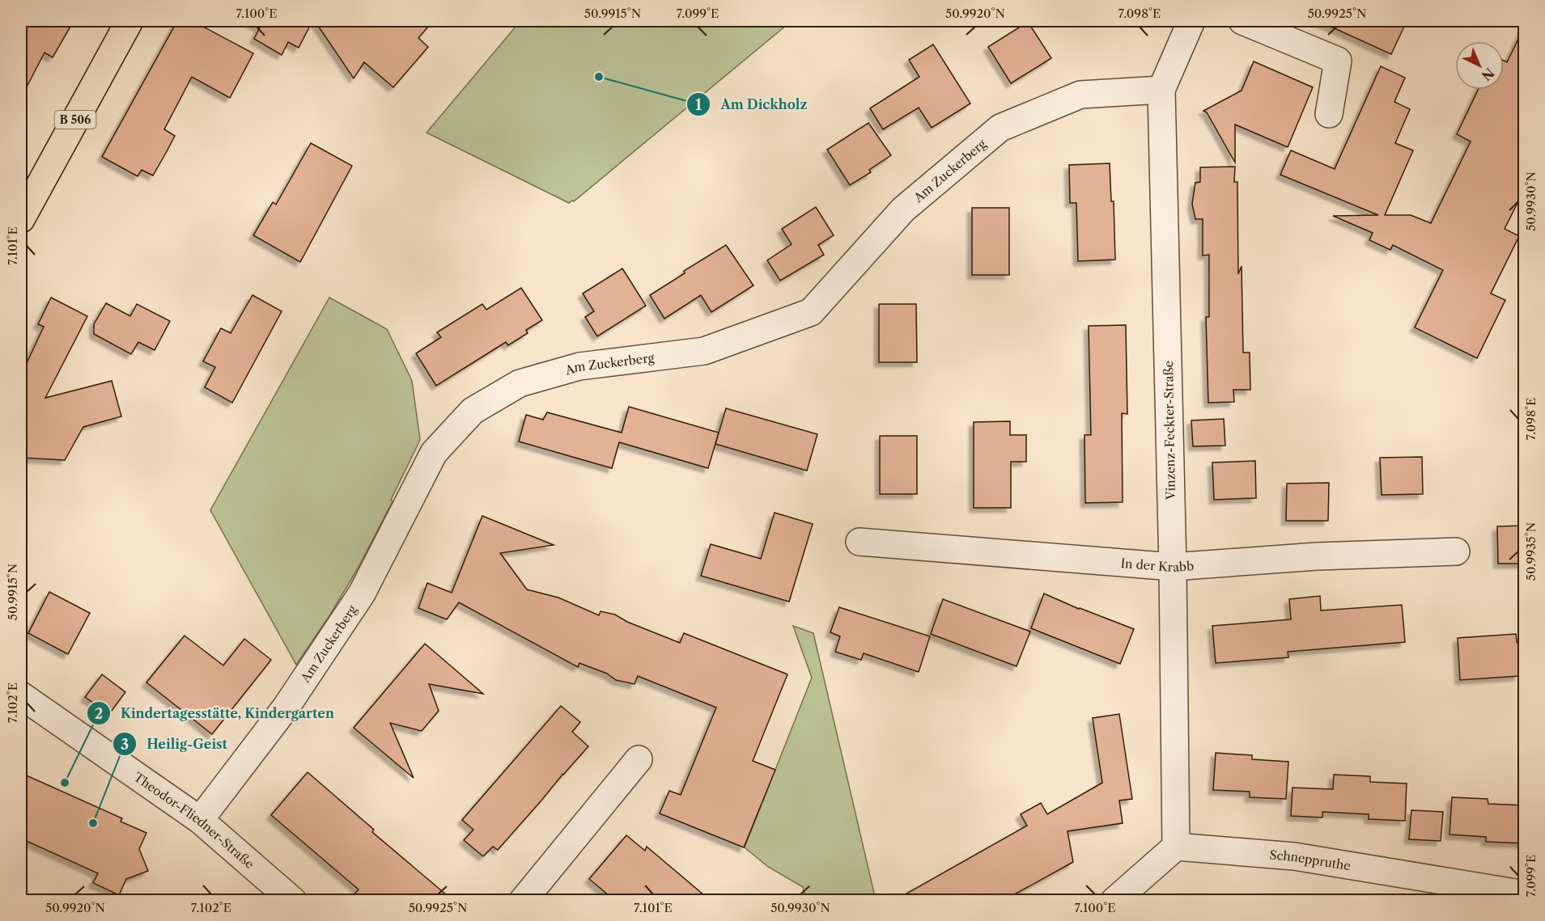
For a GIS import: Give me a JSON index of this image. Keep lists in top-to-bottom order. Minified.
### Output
{"streets":{"main road":["B 506"],"street":["Am Zuckerberg","Vinzenz-Feckter-Straße","In der Krabb","Theodor-Fliedner-Straße","Schneppruthe"]},"crossings":[["Am Zuckerberg","Vinzenz-Feckter-Straße"],["Am Zuckerberg","Theodor-Fliedner-Straße"],["Vinzenz-Feckter-Straße","In der Krabb"],["Vinzenz-Feckter-Straße","Schneppruthe"]],"places":["Am Dickholz","Kindertagesstätte, Kindergarten","Heilig-Geist"],"north":"bottom right","coordinates":["7.100°E","50.9915°N","7.099°E","50.9920°N","7.098°E","50.9925°N","50.9930°N","7.101°E","50.9935°N","7.102°E"]}
